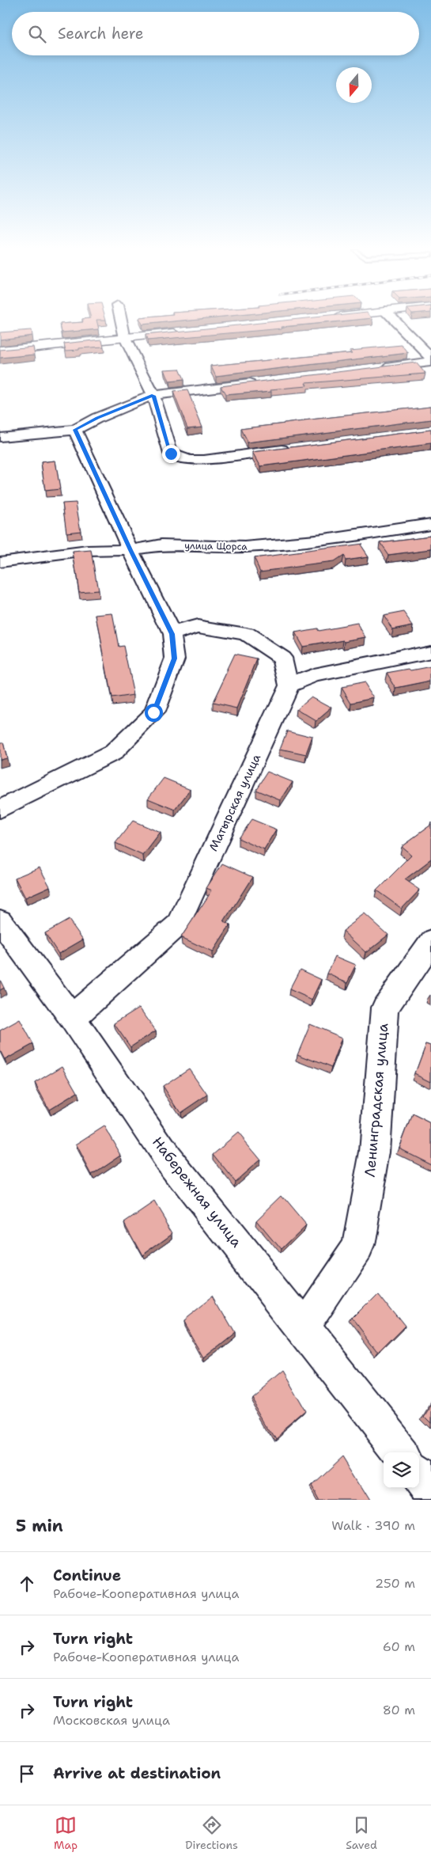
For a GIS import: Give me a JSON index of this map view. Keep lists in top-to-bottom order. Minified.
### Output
{"streets":{"street":["улица Щорса","Матырская улица","Ленинградская улица","Набережная улица"]},"crossings":[["Матырская улица","Набережная улица"],["Ленинградская улица","Набережная улица"]],"north":"bottom","page":{"search":"Search here","heading":["5 min","Walk · 390 m"],"list":[["Continue","Рабоче-Кооперативная улица","250 m"],["Turn right","Рабоче-Кооперативная улица","60 m"],["Turn right","Московская улица","80 m"],"Arrive at destination"],"nav":["Map","Directions","Saved"]}}
